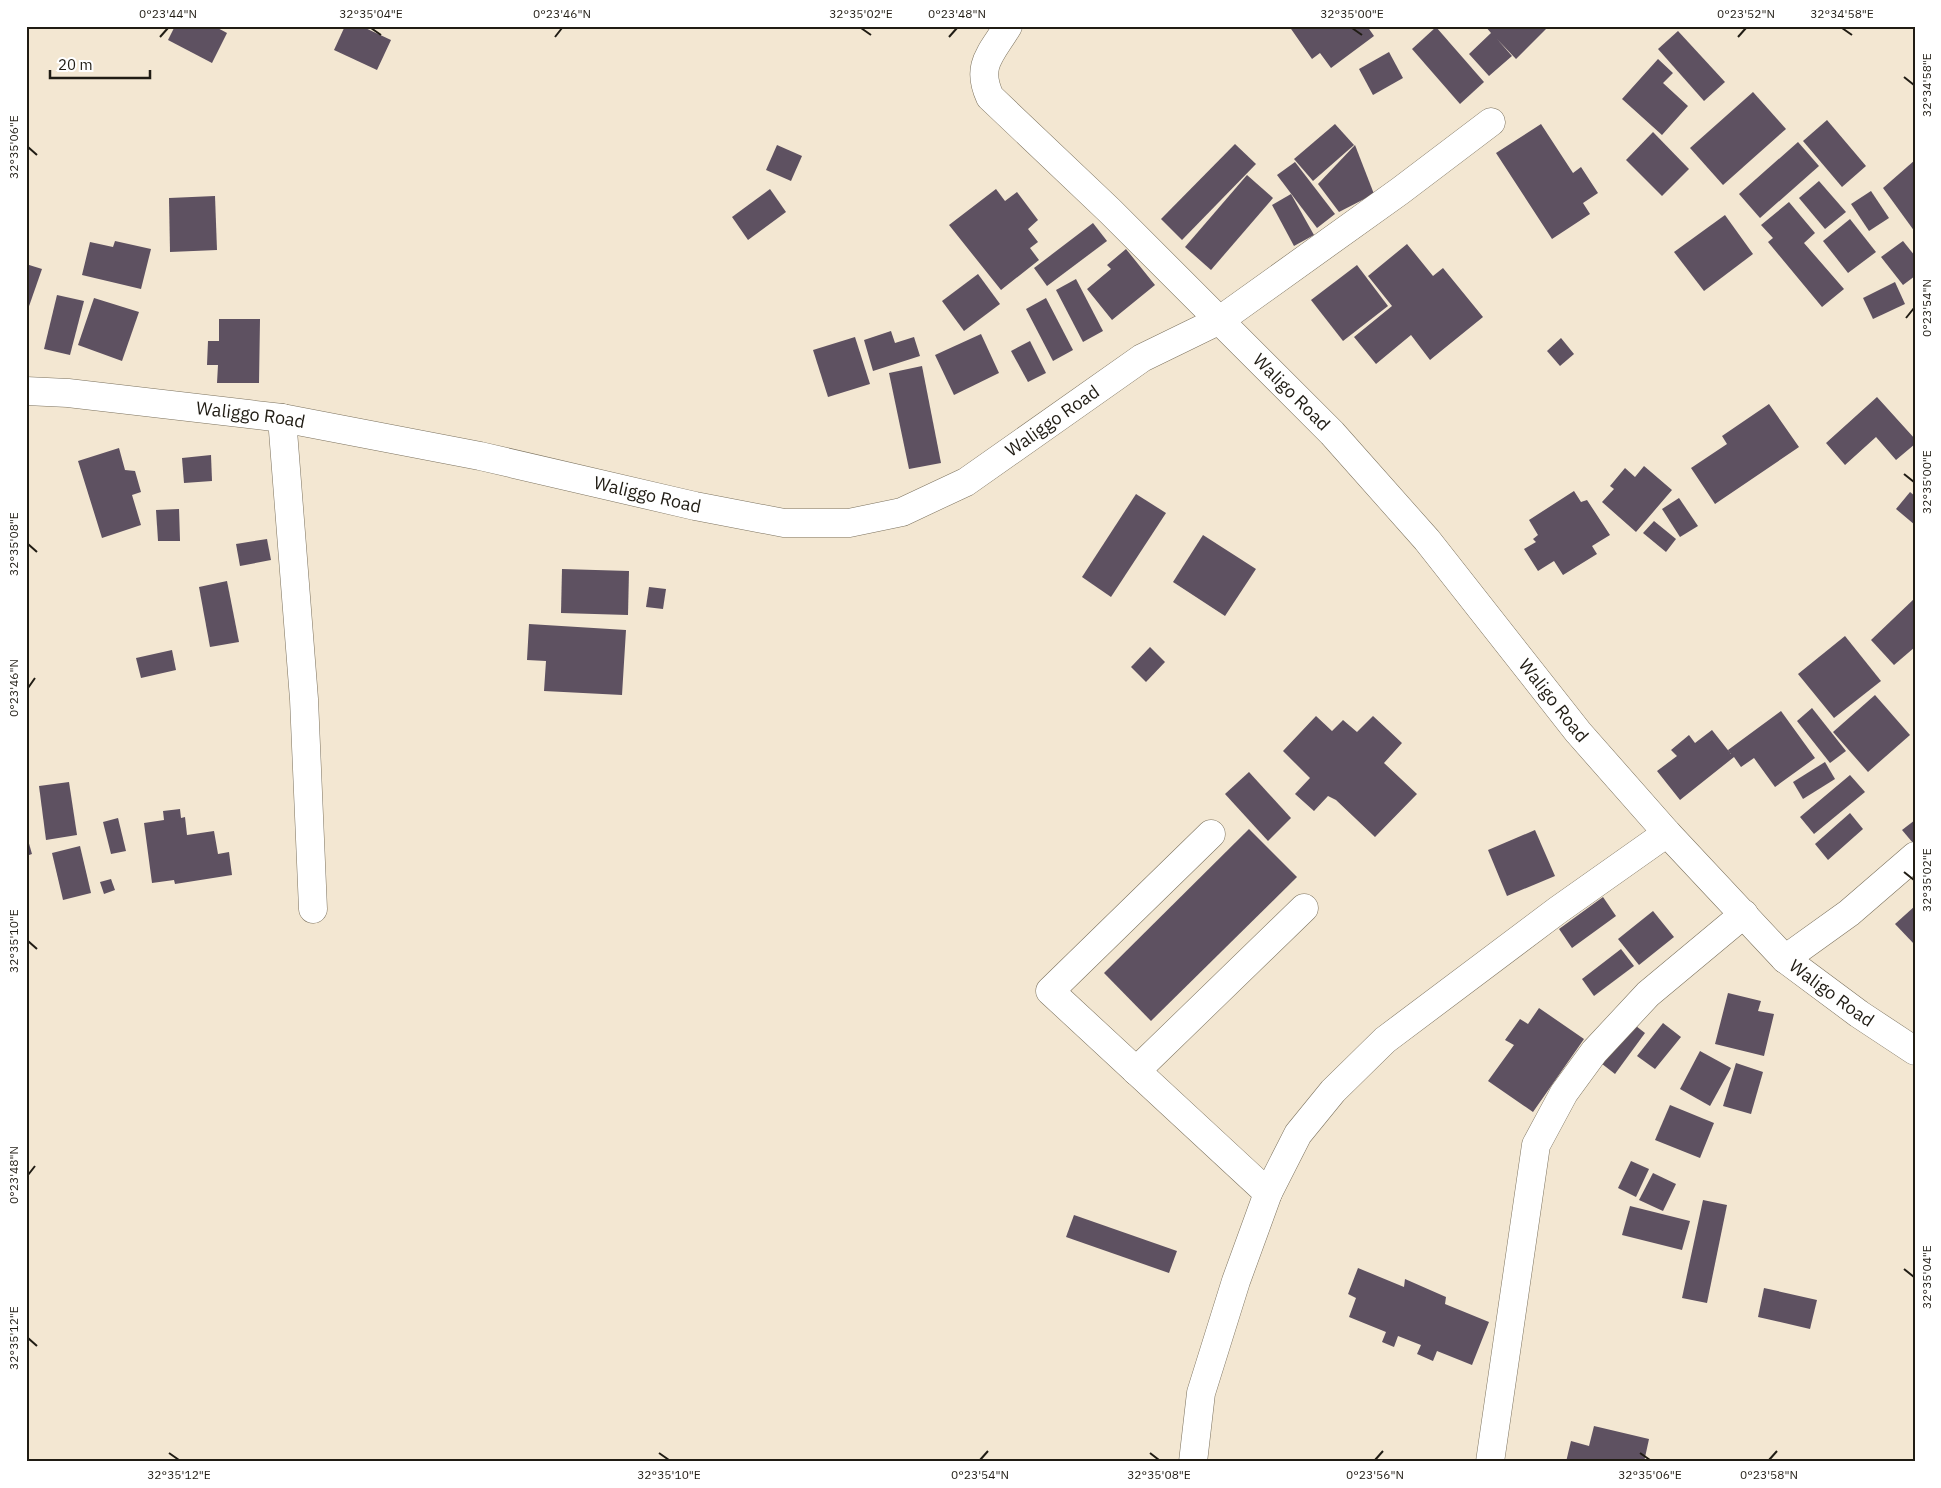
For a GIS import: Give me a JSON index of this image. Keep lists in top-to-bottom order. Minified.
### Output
{"streets":{"street":["Waligo Road","Waliggo Road"]},"crossings":[["Waligo Road","Waliggo Road"]],"scale_bar":"20 m","coordinates":["0°23'44\"N","32°35'04\"E","0°23'46\"N","32°35'02\"E","0°23'48\"N","32°35'00\"E","0°23'52\"N","32°34'58\"E","32°35'06\"E","0°23'54\"N","32°35'08\"E","32°35'10\"E","32°35'12\"E","0°23'56\"N","0°23'58\"N"]}
